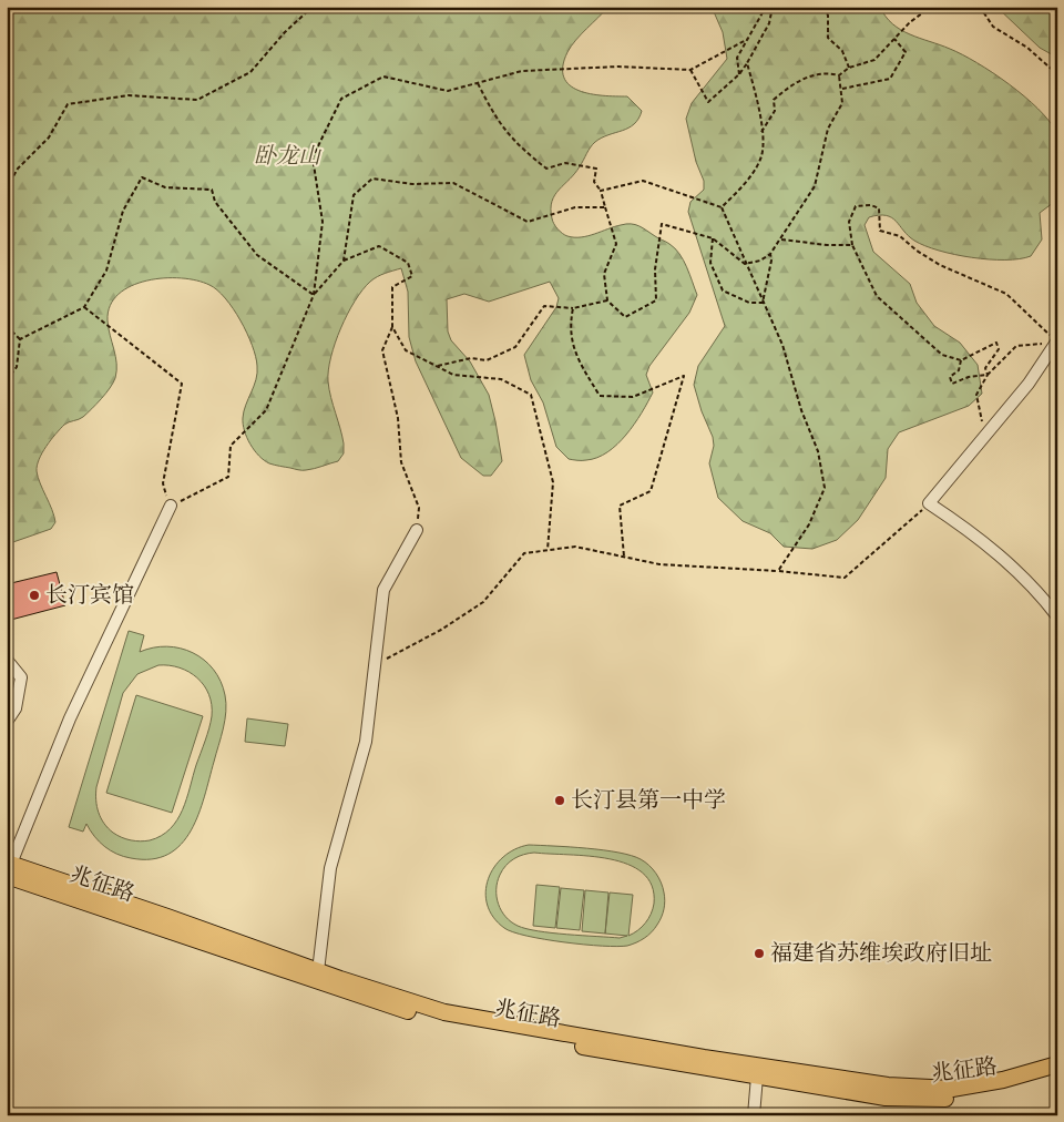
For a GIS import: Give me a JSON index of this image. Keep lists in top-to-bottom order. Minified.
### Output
{"streets":{"main road":["兆征路"]},"parks":["卧龙山"],"places":["长汀宾馆","长汀县第一中学","福建省苏维埃政府旧址"]}
